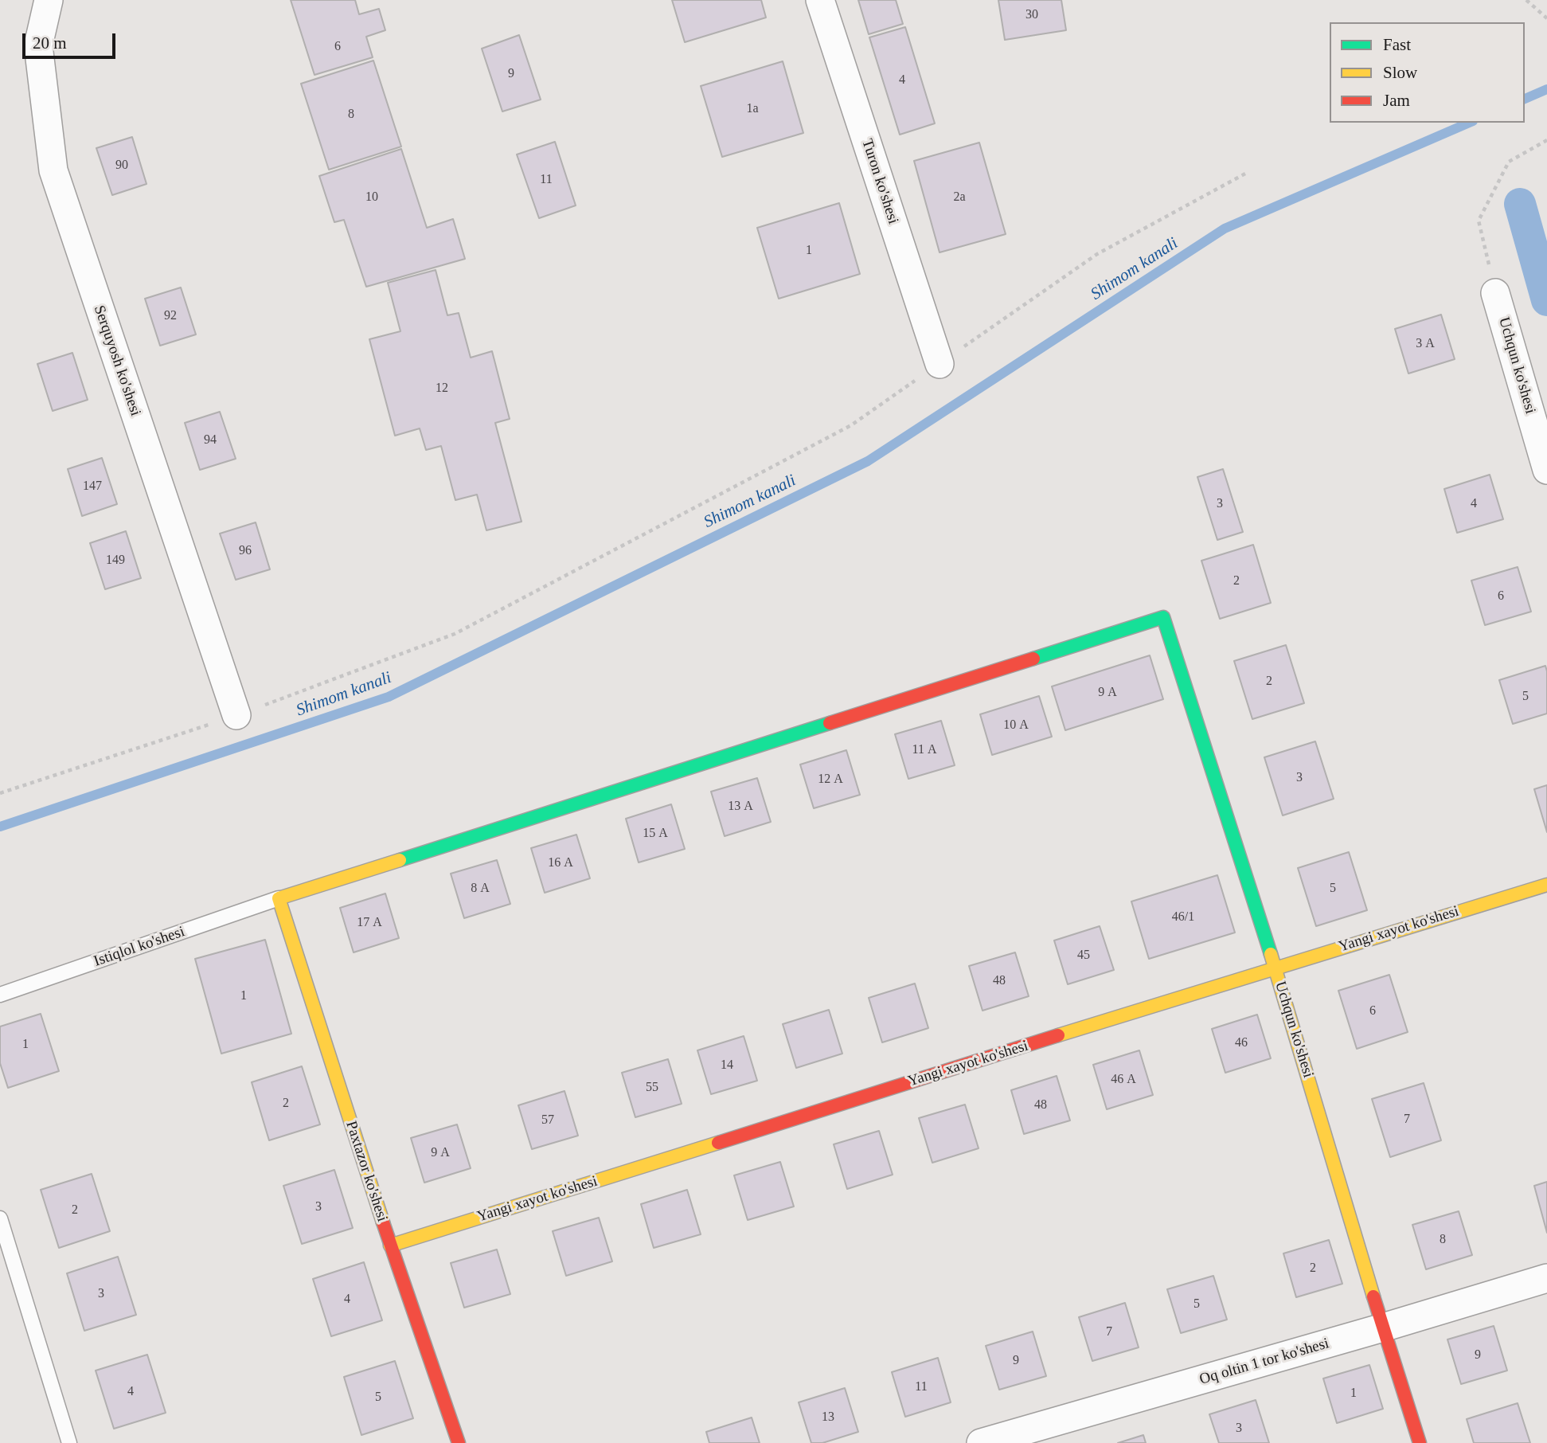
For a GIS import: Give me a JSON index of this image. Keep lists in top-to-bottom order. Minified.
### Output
{"streets":{"street":["Turon ko'shesi","Serquyosh ko'shesi","Uchqun ko'shesi","Yangi xayot ko'shesi","Paxtazor ko'shesi","Oq oltin 1 tor ko'shesi"],"lane":["Istiqlol ko'shesi"]},"crossings":[["Uchqun ko'shesi","Yangi xayot ko'shesi"],["Uchqun ko'shesi","Istiqlol ko'shesi"],["Uchqun ko'shesi","Paxtazor ko'shesi"],["Uchqun ko'shesi","Oq oltin 1 tor ko'shesi"],["Yangi xayot ko'shesi","Paxtazor ko'shesi"],["Istiqlol ko'shesi","Paxtazor ko'shesi"]],"water":["Shimom kanali"],"house_numbers":["30","6","9","4","1a","8","90","11","10","2a","1","92","3 A","12","94","147","3","4","96","149","2","6","2","9 A","5","10 A","11 A","3","12 A","13 A","15 A","16 A","8 A","5","46/1","17 A","45","48","1","6","46","1","14","46 A","55","2","48","7","57","9 A","3","2","8","2","3","4","5","7","9","9","11","4","1","5","13","3"],"legend":["Fast","Slow","Jam"],"scale_bar":"20 m"}
